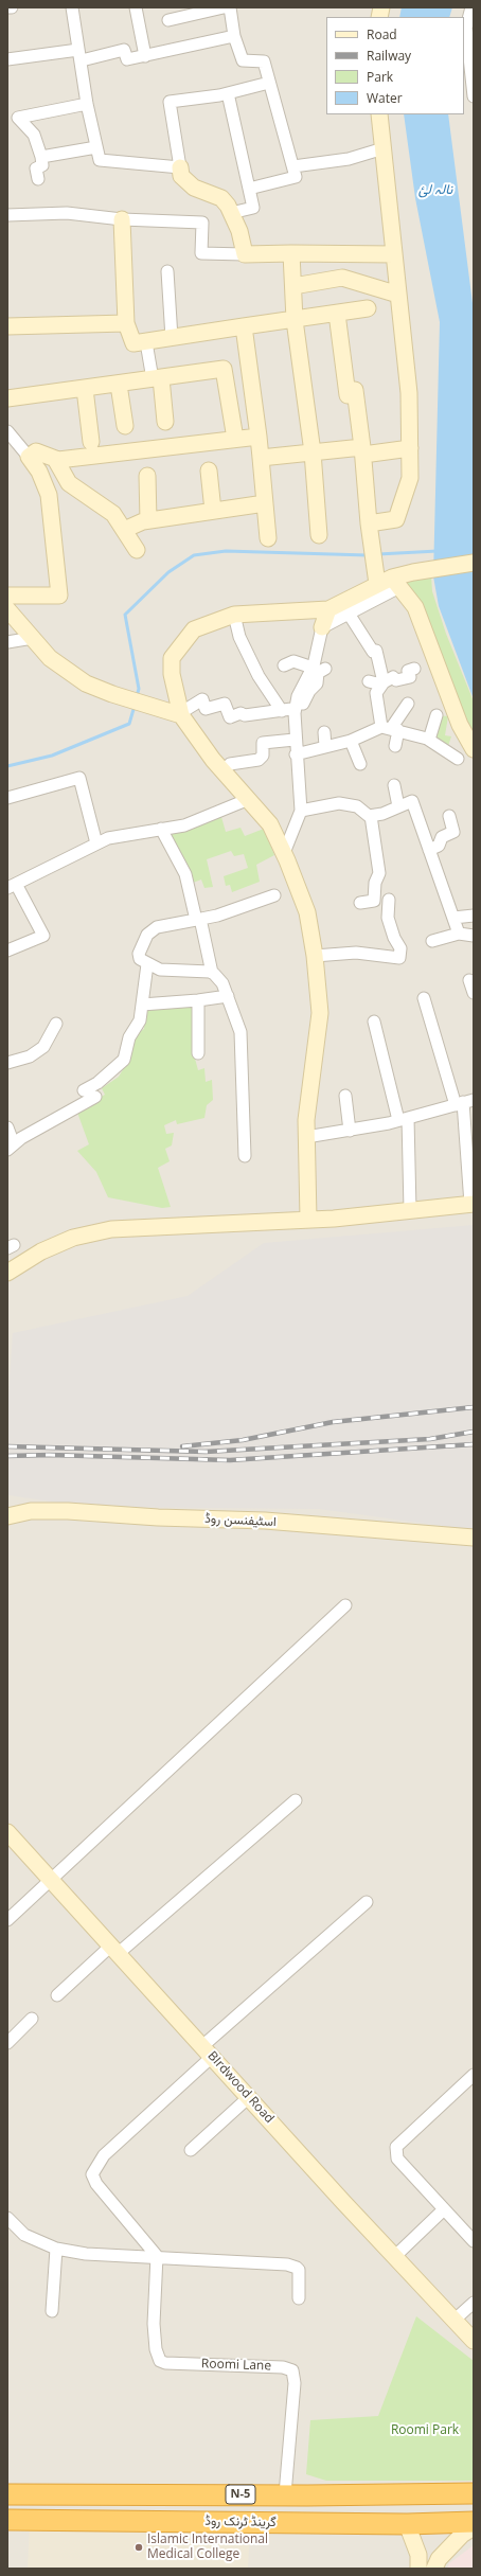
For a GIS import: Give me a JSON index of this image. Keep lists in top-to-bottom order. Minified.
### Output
{"streets":{"highway":["N-5","گرینڈ ٹرنک روڈ"],"street":["اسٹیفنسن روڈ","BIrdwood Road","Roomi Lane"]},"crossings":[["Roomi Lane","N-5"]],"water":["نالہ لئ"],"parks":["Roomi Park"],"places":["Islamic International Medical College"],"legend":["Road","Railway","Park","Water"]}
